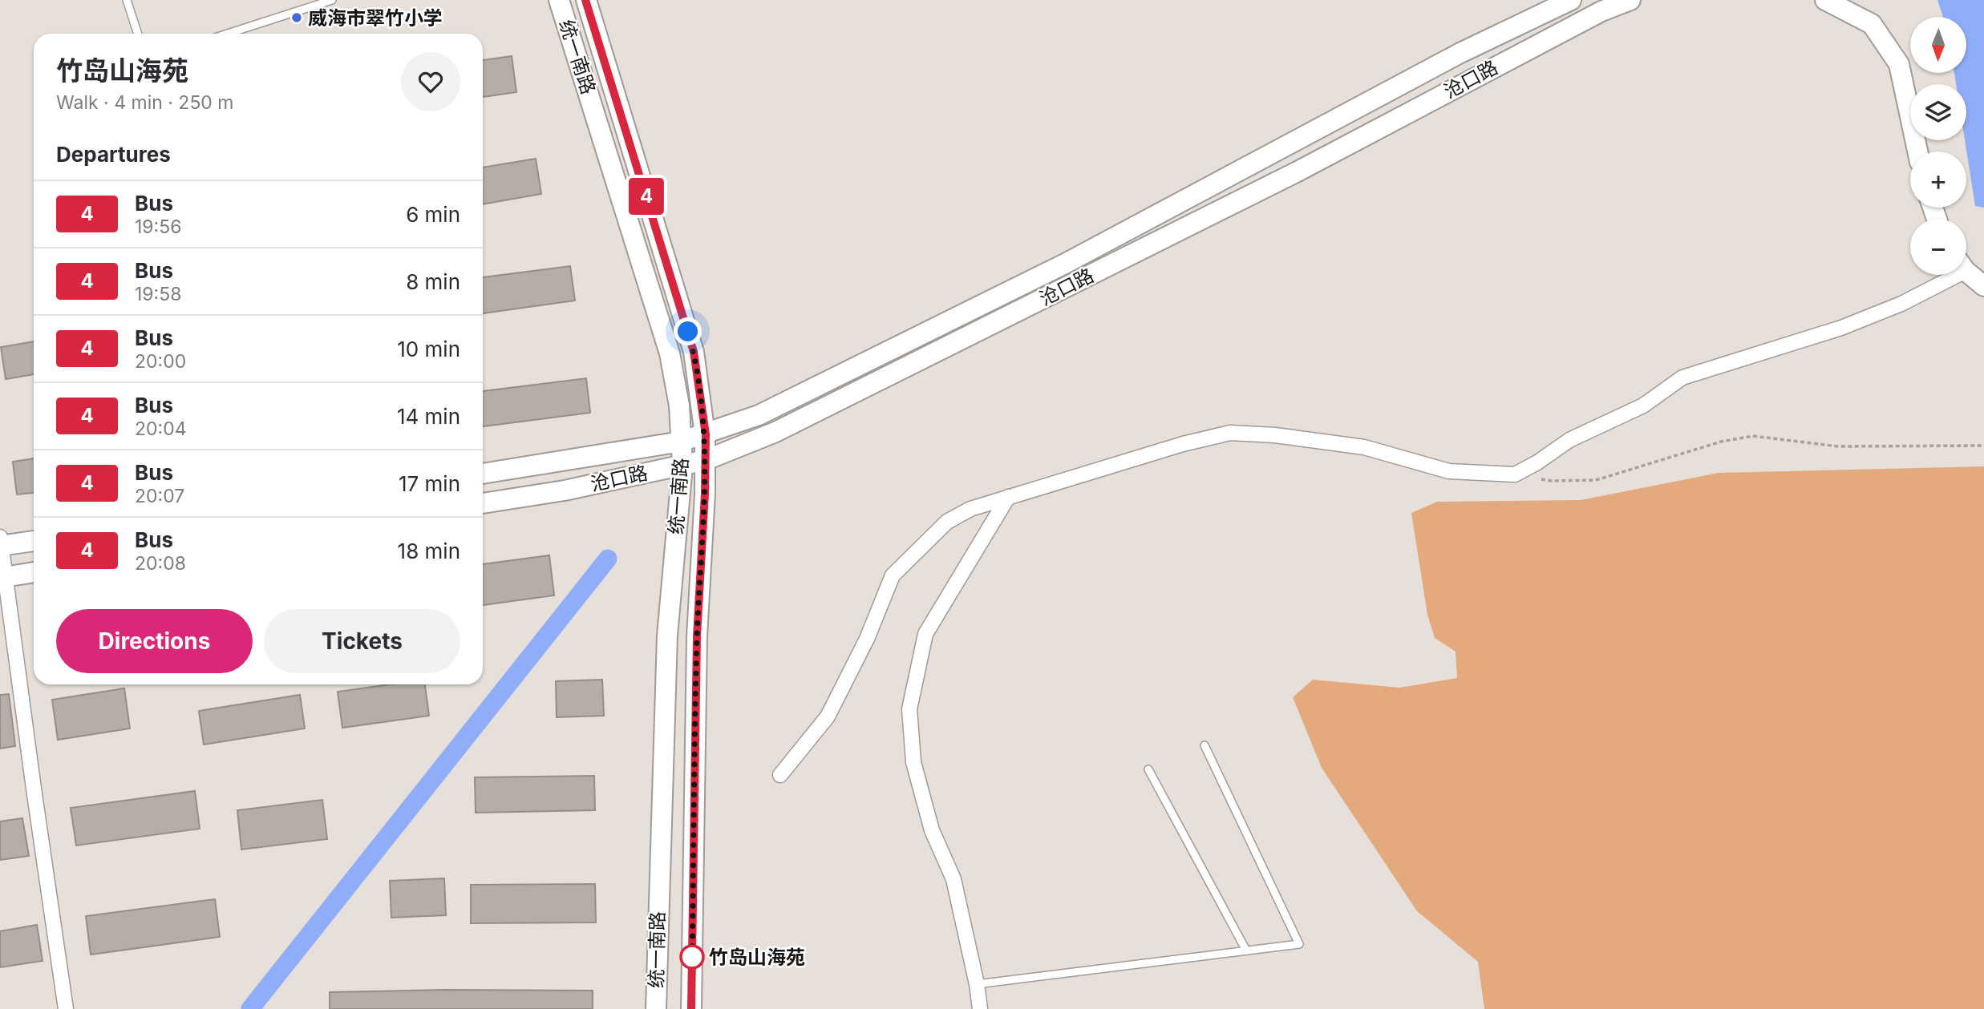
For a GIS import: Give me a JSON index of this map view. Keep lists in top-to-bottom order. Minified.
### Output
{"streets":{"street":["统一南路","沧口路"]},"crossings":[["统一南路","沧口路"]],"places":["威海市翠竹小学","竹岛山海苑"],"lines":["bus line 4"],"north":"bottom","page":{"on_map":"4","map_buttons":["+","−"],"heading":[["竹岛山海苑","Walk · 4 min · 250 m"],"Departures"],"list":[{"mark":"4","name":"Bus","note":"19:56","value":"6 min"},{"mark":"4","name":"Bus","note":"19:58","value":"8 min"},{"mark":"4","name":"Bus","note":"20:00","value":"10 min"},{"mark":"4","name":"Bus","note":"20:04","value":"14 min"},{"mark":"4","name":"Bus","note":"20:07","value":"17 min"},{"mark":"4","name":"Bus","note":"20:08","value":"18 min"}],"buttons":["Directions","Tickets"]}}
